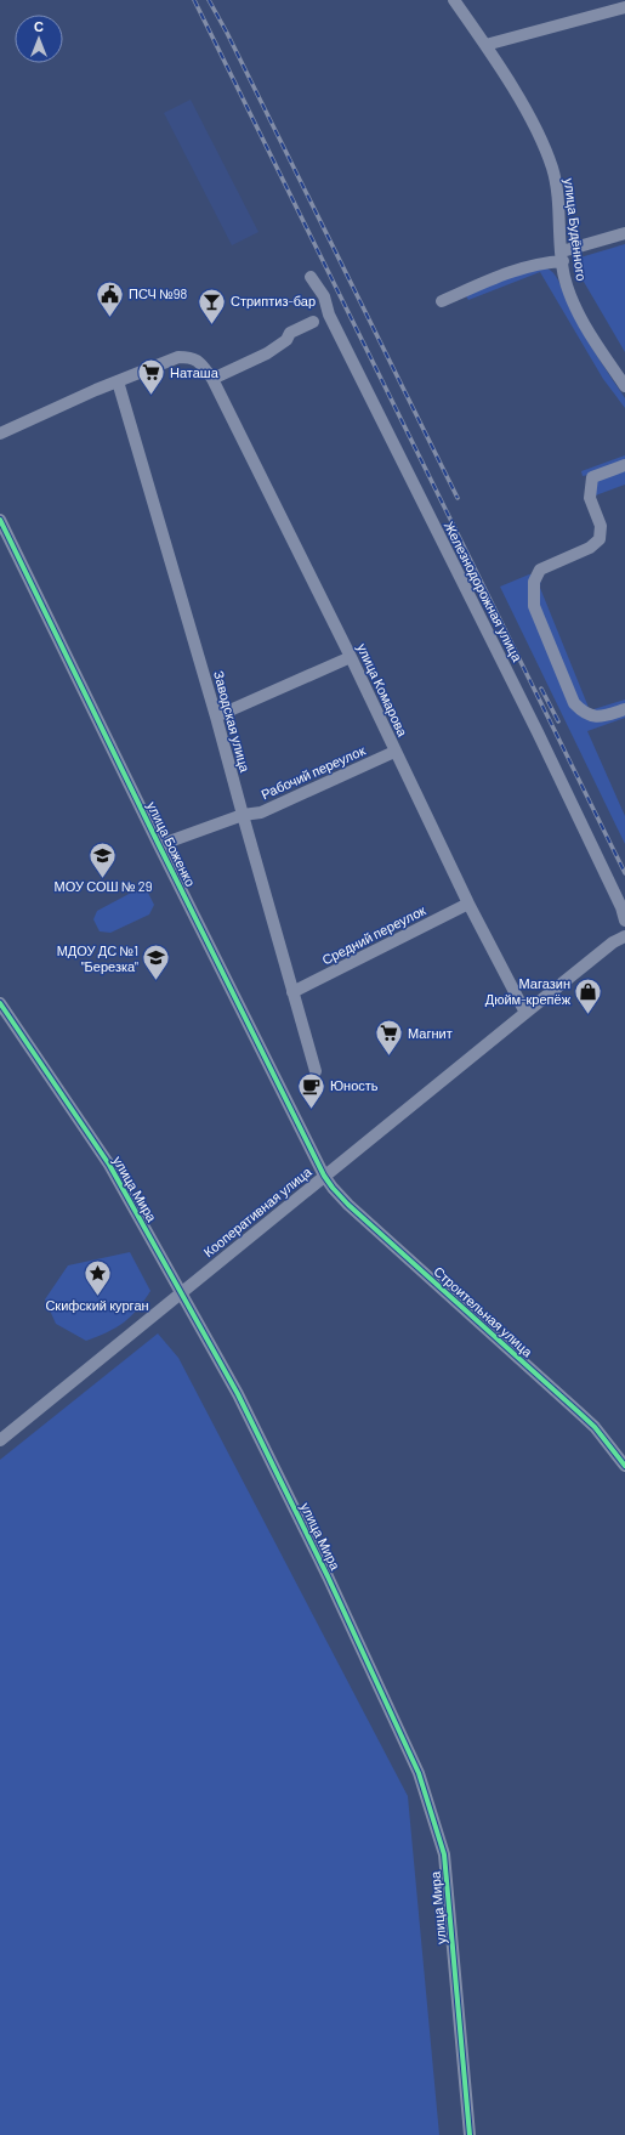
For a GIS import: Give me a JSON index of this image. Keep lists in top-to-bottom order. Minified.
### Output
{"streets":{"street":["улица Будённого","Железнодорожная улица","улица Комарова","Заводская улица","Рабочий переулок","улица Боженко","Средний переулок","улица Мира","Кооперативная улица","Строительная улица"]},"crossings":[["улица Комарова","Заводская улица"],["улица Комарова","Рабочий переулок"],["улица Комарова","Средний переулок"],["улица Комарова","Кооперативная улица"],["Заводская улица","Рабочий переулок"],["Заводская улица","Средний переулок"],["Рабочий переулок","улица Боженко"],["улица Боженко","Кооперативная улица"],["улица Боженко","Строительная улица"],["улица Мира","Кооперативная улица"],["Кооперативная улица","Строительная улица"]],"places":{"public building":["ПСЧ №98"],"bar":["Стриптиз-бар"],"supermarket":["Наташа","Магнит"],"school or university":["МОУ СОШ № 29","МДОУ ДС №1 \"Березка\""],"shop":["Магазин Дюйм-крепёж"],"cafe":["Юность"],"place":["Скифский курган"]},"north":"top"}
